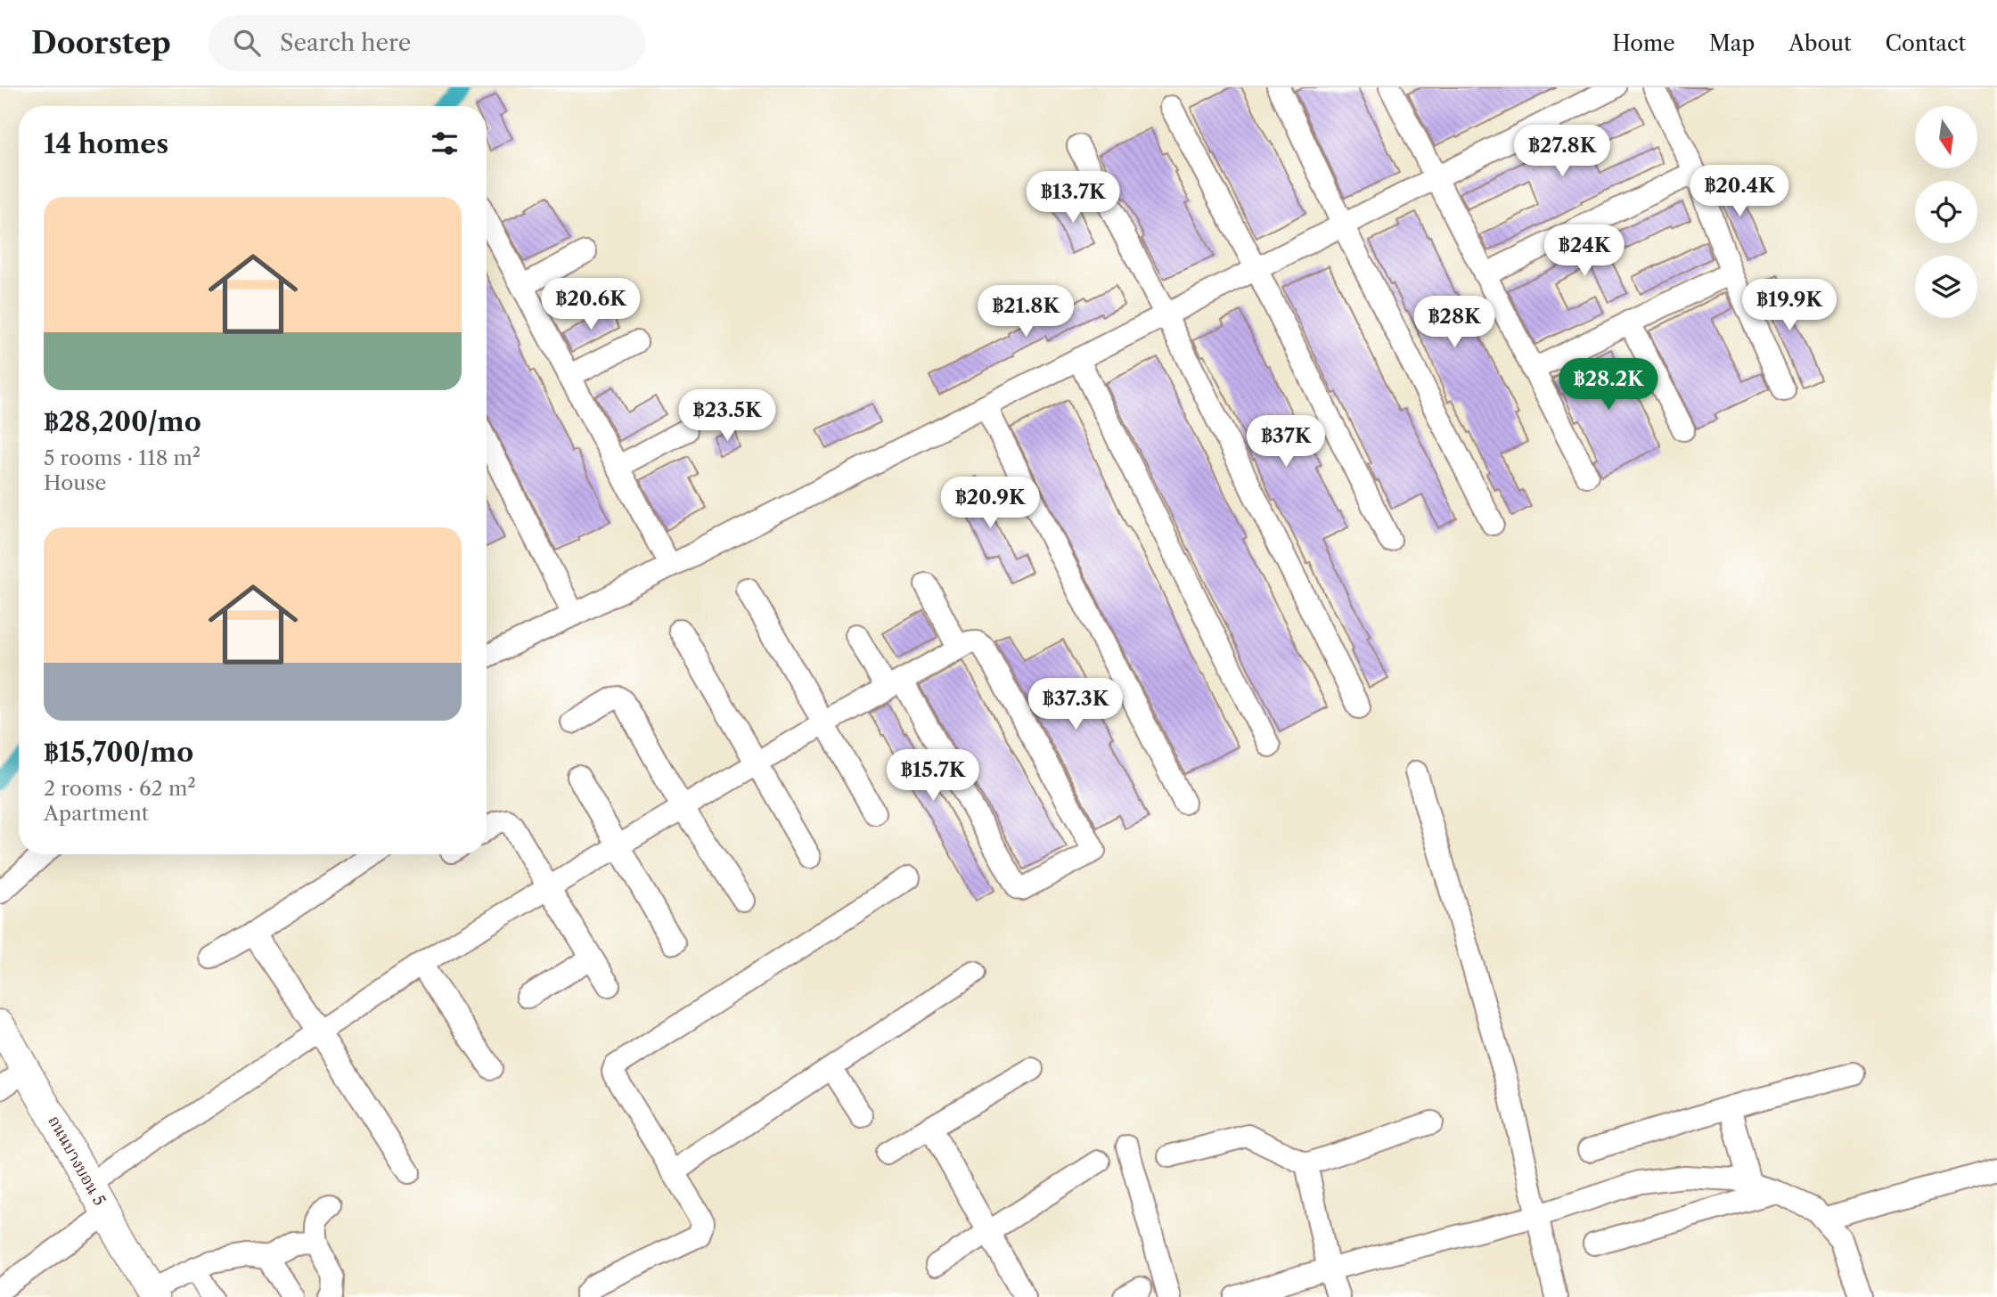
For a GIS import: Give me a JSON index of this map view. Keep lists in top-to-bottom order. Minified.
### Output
{"streets":{"main road":["ถนนบางบอน 5"]},"north":"bottom","page":{"header":"Doorstep","search":"Search here","nav":["Home","Map","About","Contact"],"heading":"14 homes","price":["฿27.8K","฿20.4K","฿13.7K","฿24K","฿20.6K","฿19.9K","฿21.8K","฿28K","฿28.2K","฿23.5K","฿37K","฿20.9K","฿37.3K","฿15.7K"],"list":[{"name":"฿28,200/mo","note":"5 rooms · 118 m² · House"},{"name":"฿15,700/mo","note":"2 rooms · 62 m² · Apartment"}]}}
